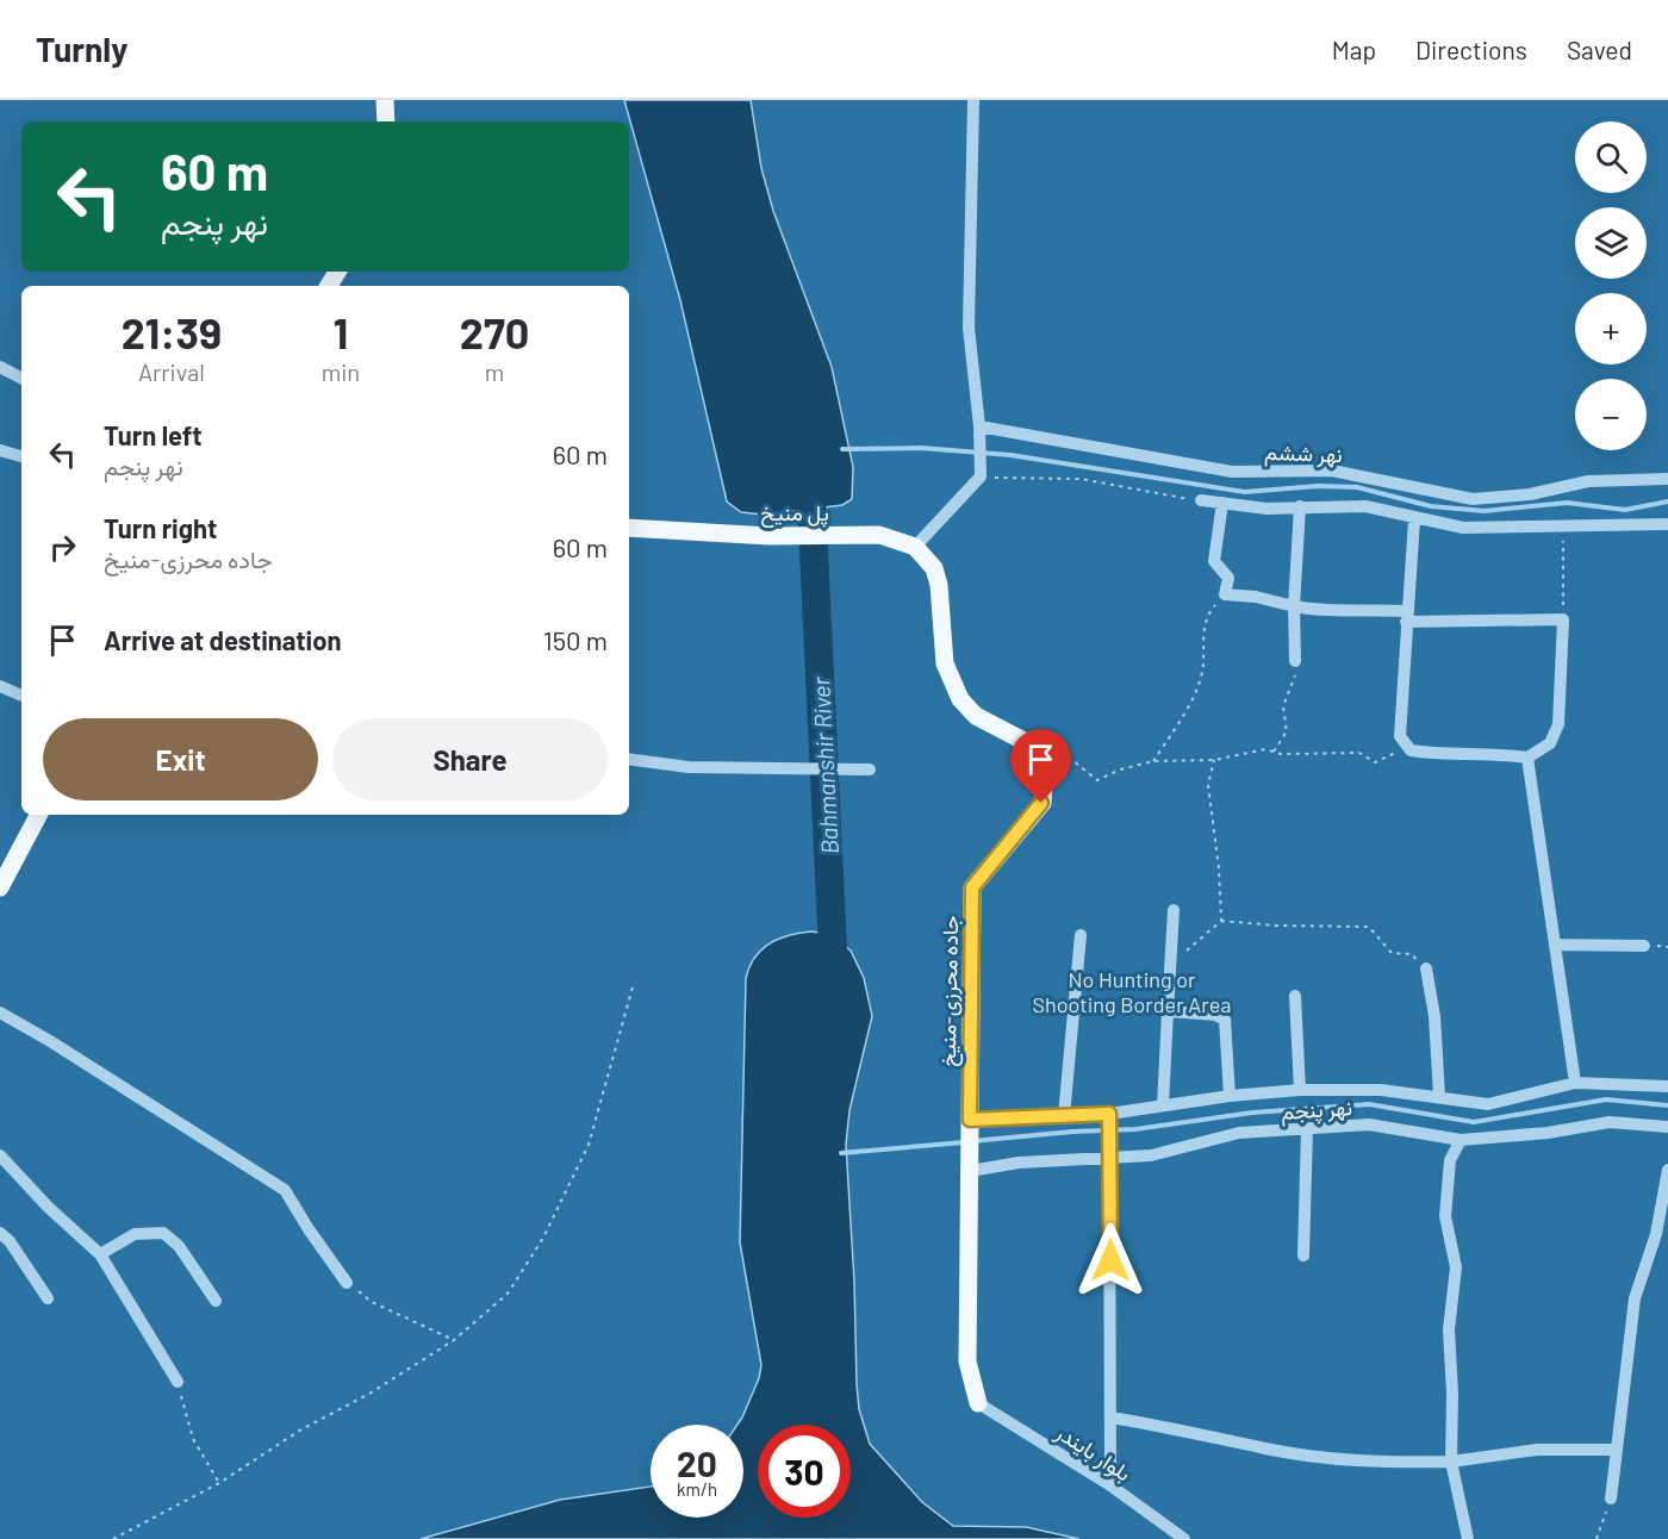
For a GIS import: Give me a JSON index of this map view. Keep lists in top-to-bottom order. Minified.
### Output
{"streets":{"main road":["پل منیخ","جاده محرزی-منیخ"],"street":["نهر ششم","نهر پنجم","بلوار بایندر"]},"crossings":[["جاده محرزی-منیخ","نهر پنجم"]],"water":["Bahmanshir River"],"parks":["No Hunting or Shooting Border Area"],"page":{"header":"Turnly","nav":["Map","Directions","Saved"],"map_buttons":["+","−"],"turn":["60 m","نهر پنجم"],"eta":["21:39","Arrival","1","min","270","m"],"list":[{"name":"Turn left","note":"نهر پنجم","value":"60 m"},{"name":"Turn right","note":"جاده محرزی-منیخ","value":"60 m"},{"name":"Arrive at destination","value":"150 m"}],"buttons":["Exit","Share"],"speed":"20 km/h","limit":"30"}}
